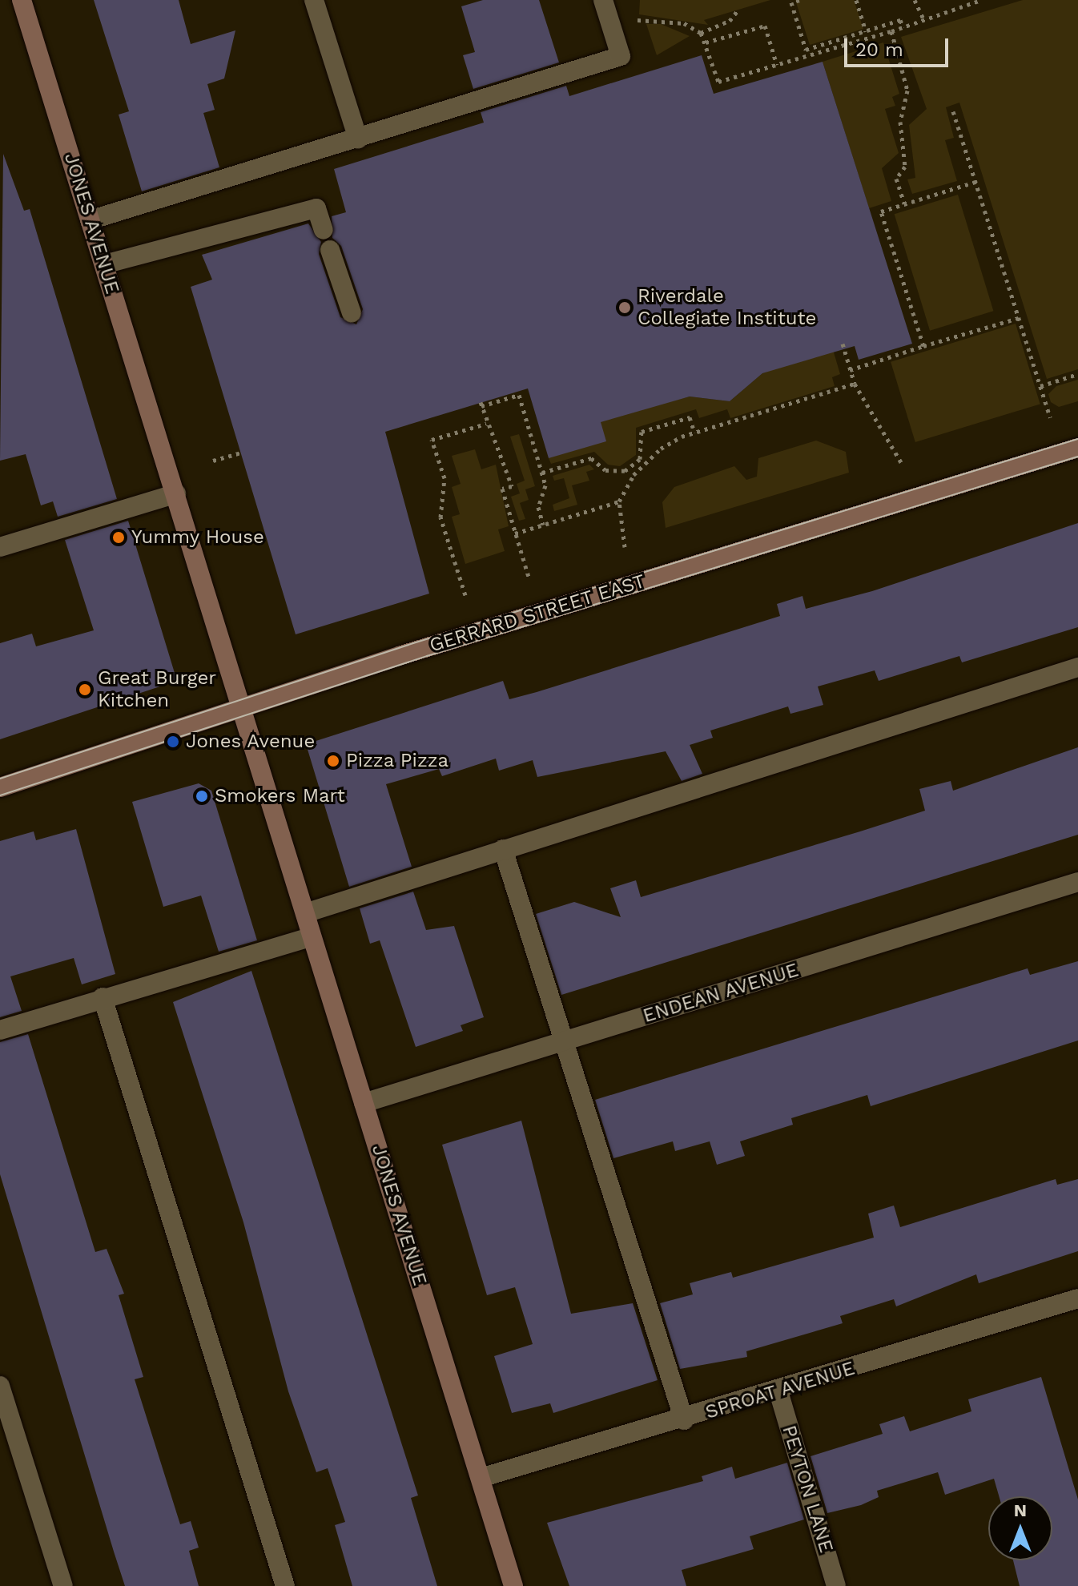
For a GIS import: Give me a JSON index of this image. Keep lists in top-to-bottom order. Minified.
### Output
{"streets":{"street":["JONES AVENUE","GERRARD STREET EAST","ENDEAN AVENUE","SPROAT AVENUE","PEYTON LANE"]},"crossings":[["JONES AVENUE","GERRARD STREET EAST"],["JONES AVENUE","ENDEAN AVENUE"],["JONES AVENUE","SPROAT AVENUE"],["SPROAT AVENUE","PEYTON LANE"]],"places":["Riverdale Collegiate Institute","Yummy House","Great Burger Kitchen","Jones Avenue","Pizza Pizza","Smokers Mart"],"scale_bar":"20 m","north":"top"}
